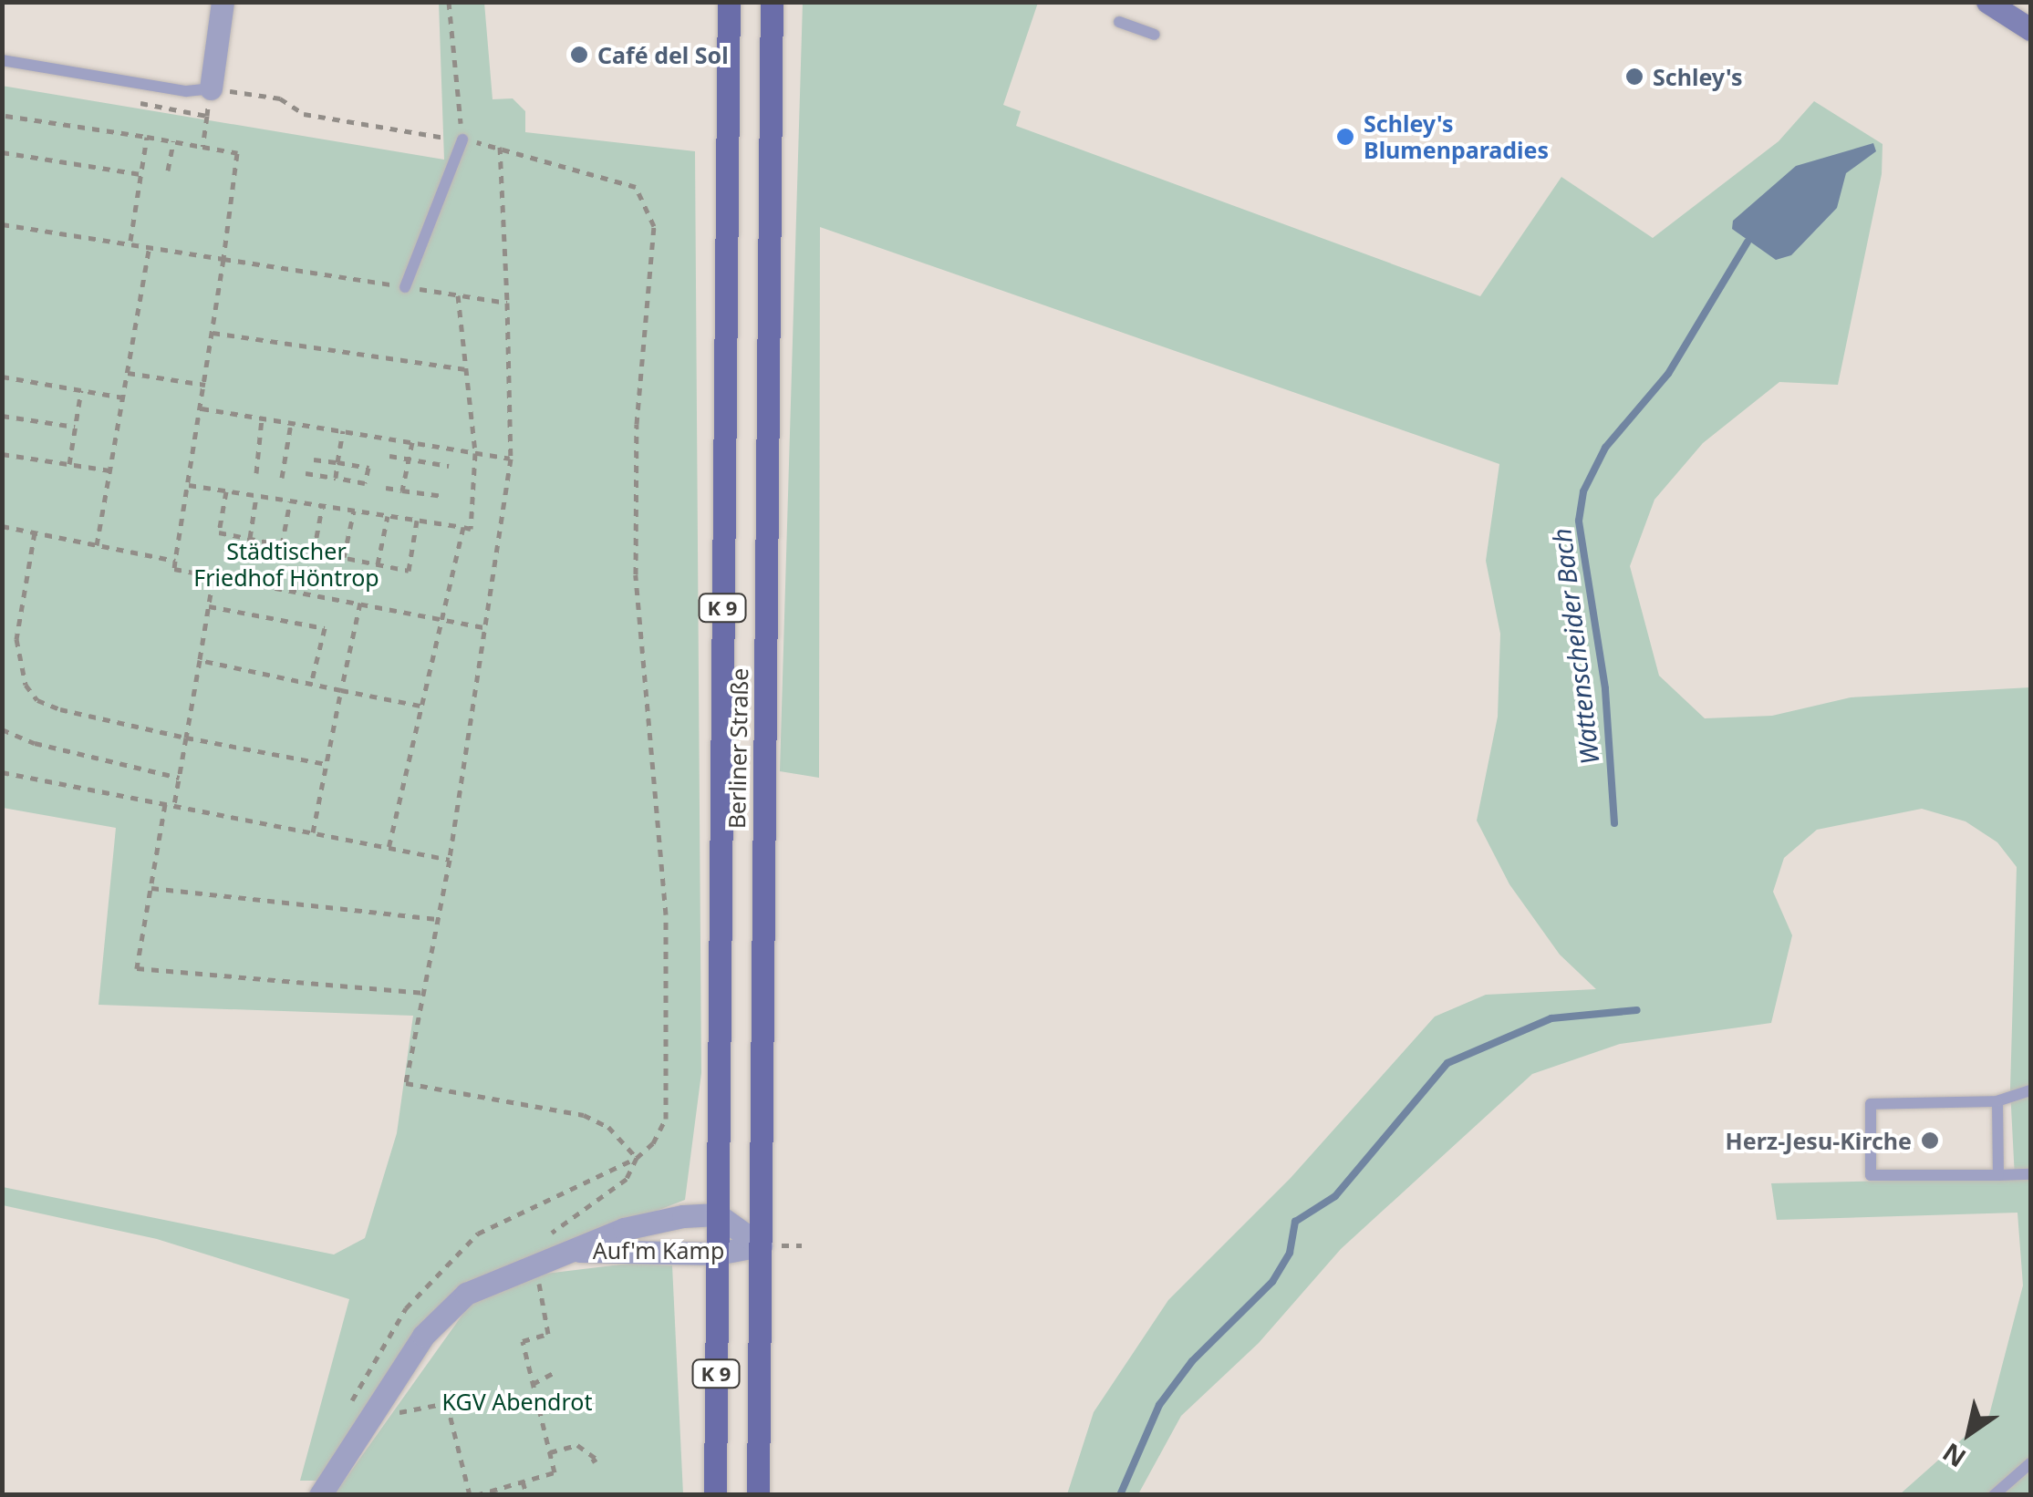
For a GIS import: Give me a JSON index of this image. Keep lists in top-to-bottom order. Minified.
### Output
{"streets":{"main road":["K 9","Berliner Straße"],"street":["Auf'm Kamp"]},"crossings":[["Berliner Straße","Auf'm Kamp"]],"water":["Wattenscheider Bach"],"parks":["Städtischer Friedhof Höntrop","KGV Abendrot"],"places":["Café del Sol","Schley's","Schley's Blumenparadies","Herz-Jesu-Kirche"],"north":"bottom left"}
